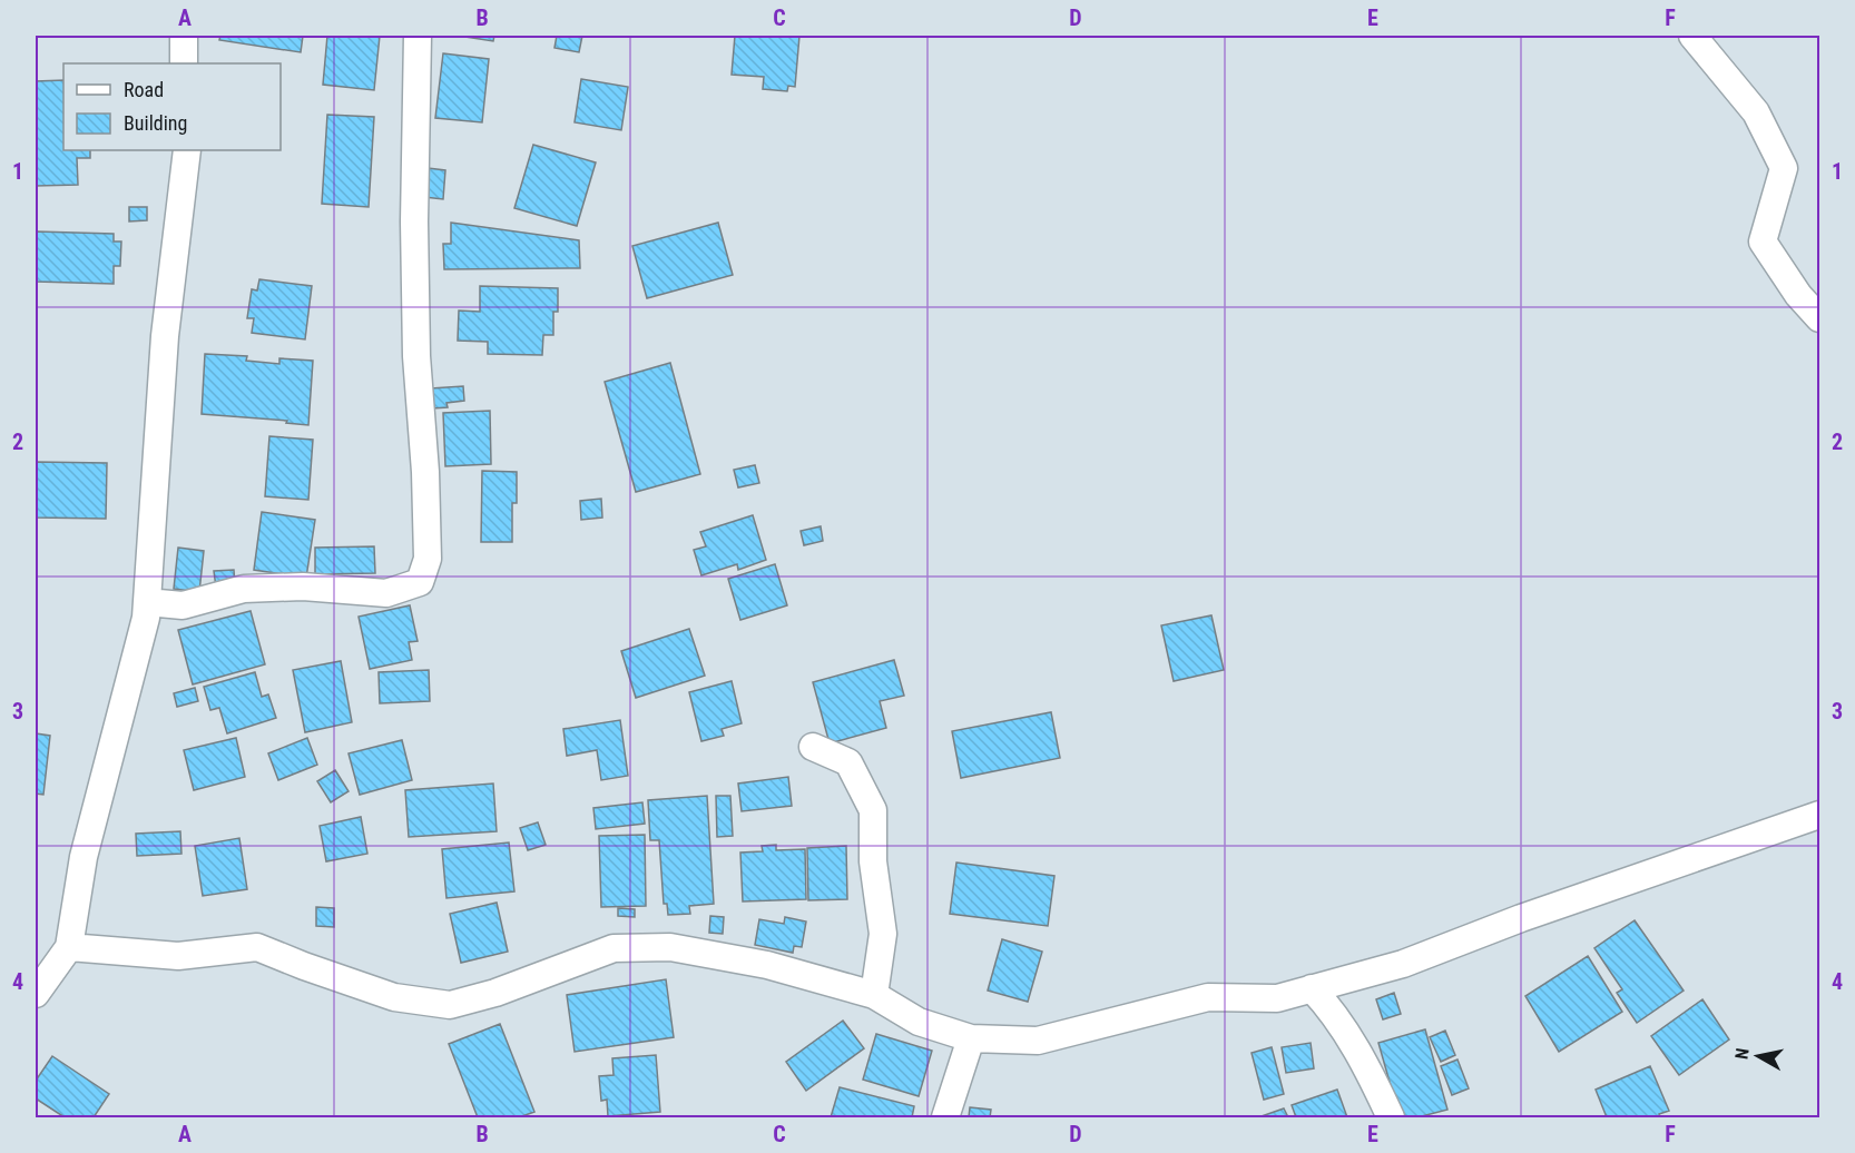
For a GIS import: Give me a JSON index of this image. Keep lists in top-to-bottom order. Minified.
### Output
{"legend":["Road","Building"],"north":"left","grid":{"columns":["A","B","C","D","E","F"],"rows":["1","2","3","4"]}}
